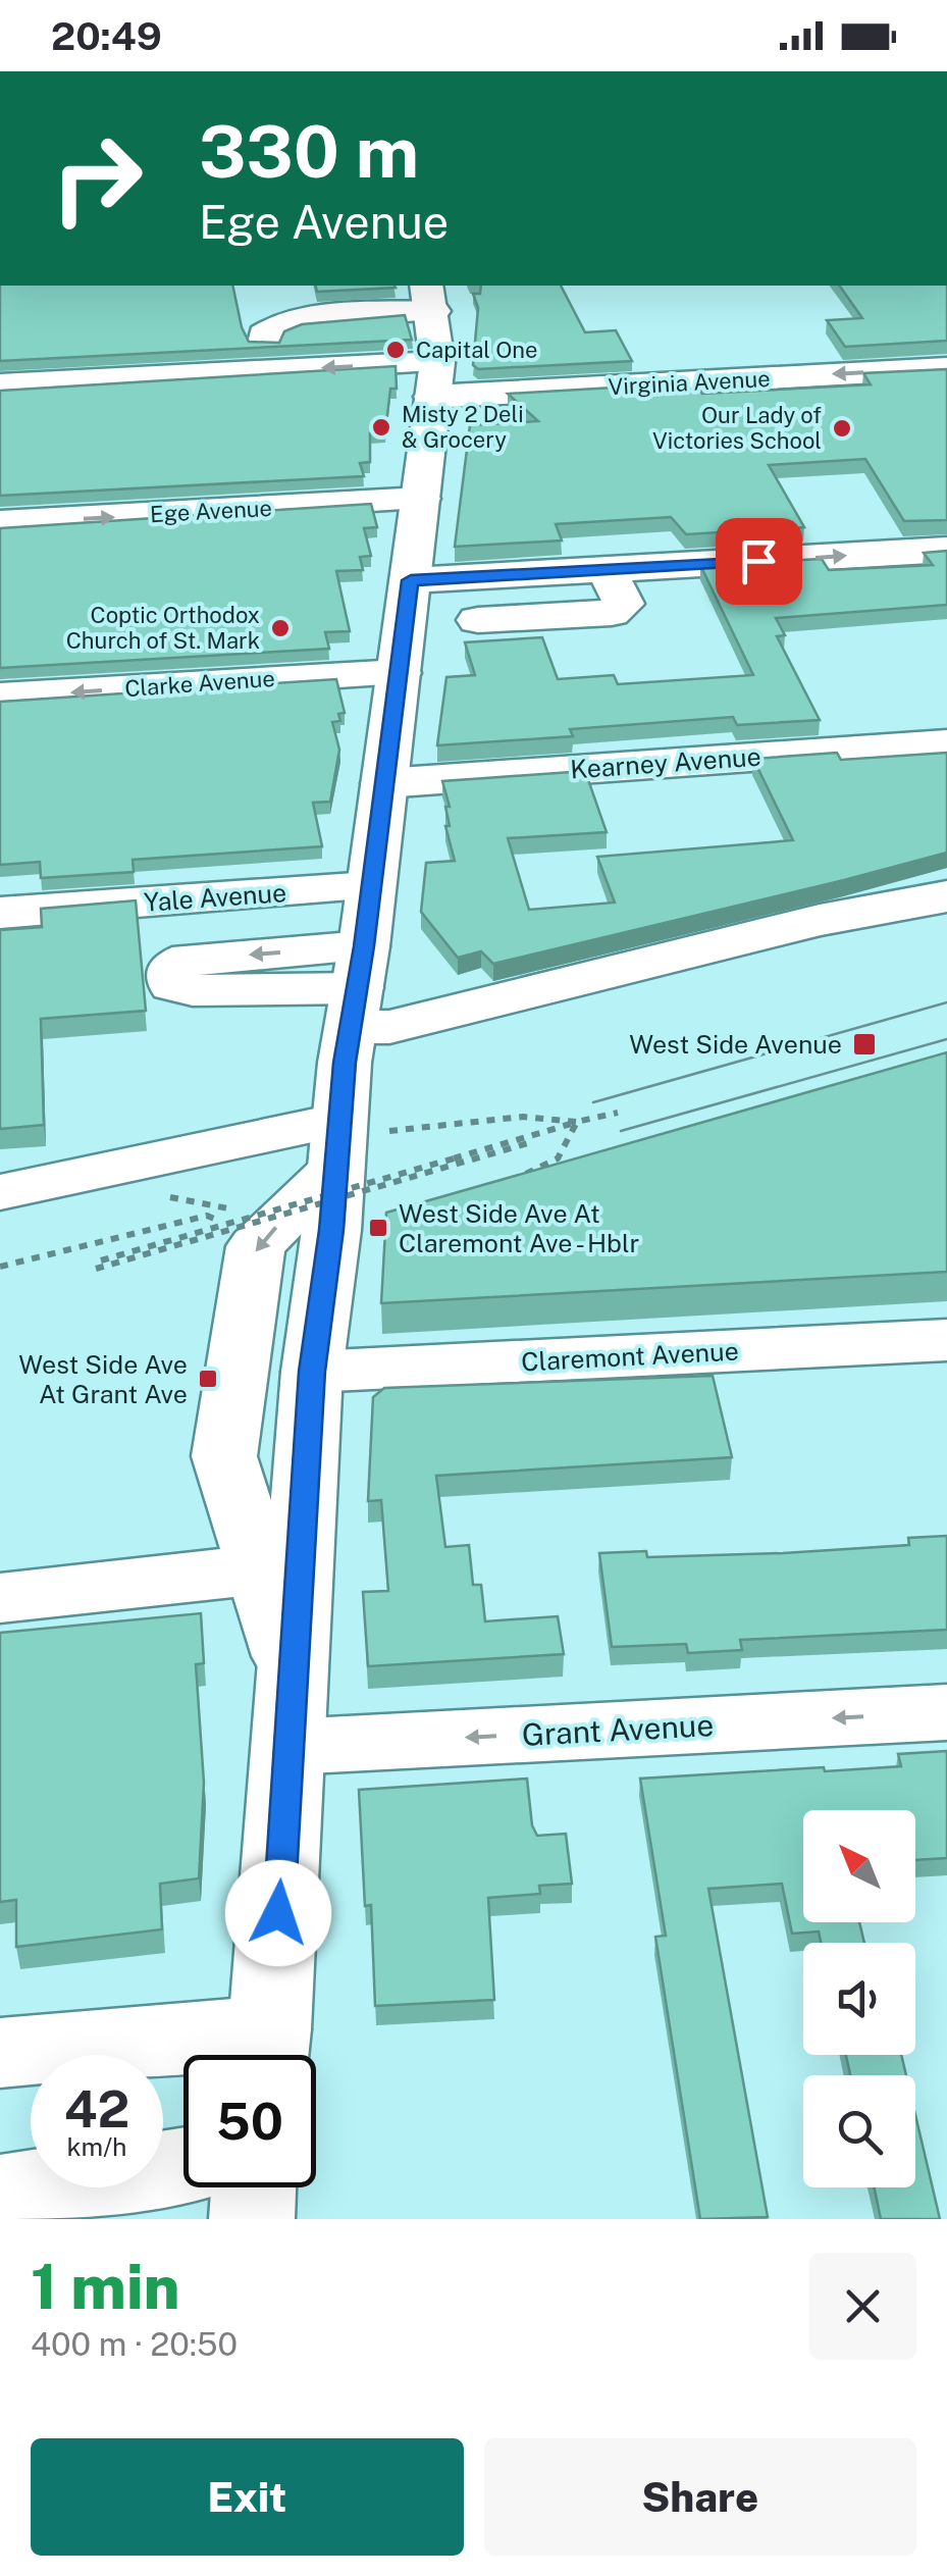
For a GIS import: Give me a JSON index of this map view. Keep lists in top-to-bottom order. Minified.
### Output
{"streets":{"street":["Virginia Avenue","Ege Avenue","Clarke Avenue","Kearney Avenue","Yale Avenue","Claremont Avenue","Grant Avenue"]},"one_way":["Ege Avenue","Grant Avenue"],"places":{"other":["Capital One","Misty 2 Deli & Grocery","Our Lady of Victories School","Coptic Orthodox Church of St. Mark"],"transit":["West Side Avenue","West Side Ave At Claremont Ave - Hblr","West Side Ave At Grant Ave"]},"north":"top left","page":{"status":"20:49","turn":["330 m","Ege Avenue"],"speed":"42 km/h","limit":"50","heading":["1 min","400 m · 20:50"],"buttons":["Exit","Share"]}}
